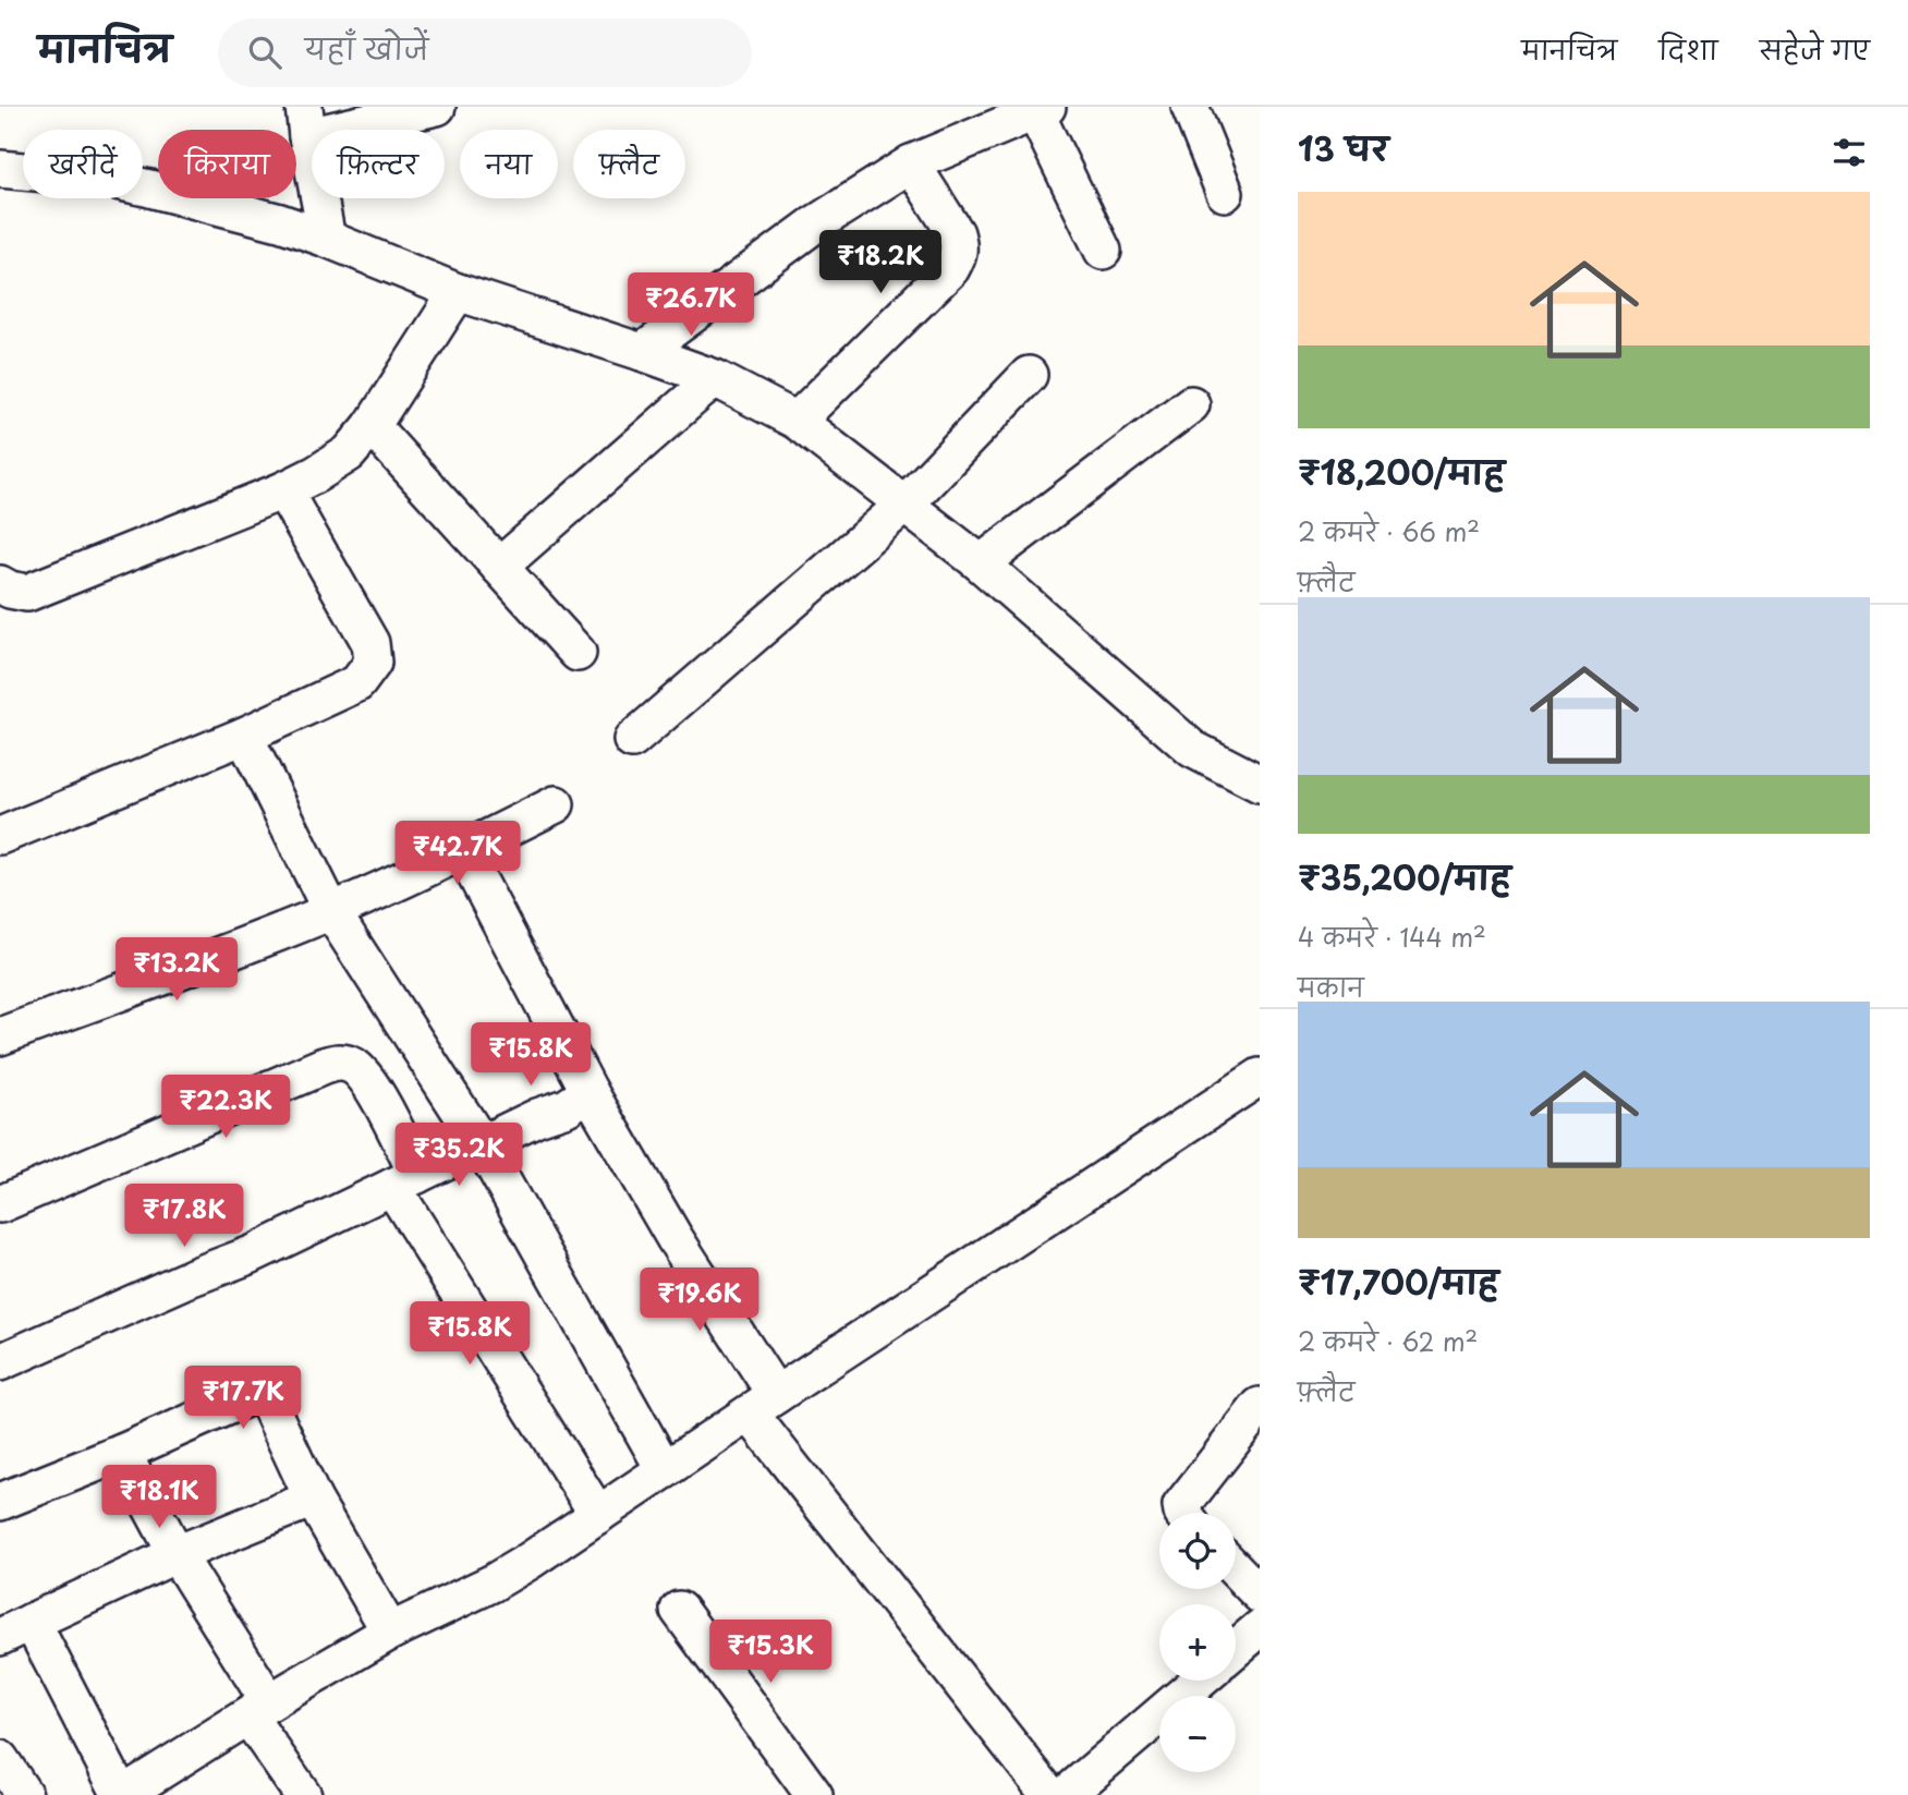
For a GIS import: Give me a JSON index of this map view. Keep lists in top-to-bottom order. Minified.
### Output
{"page":{"header":"मानचित्र","search":"यहाँ खोजें","nav":["मानचित्र","दिशा","सहेजे गए"],"heading":"13 घर","chip":["खरीदें","किराया","फ़िल्टर","नया","फ़्लैट"],"list":[{"name":"₹18,200/माह","note":"2 कमरे · 66 m² · फ़्लैट"},{"name":"₹35,200/माह","note":"4 कमरे · 144 m² · मकान"},{"name":"₹17,700/माह","note":"2 कमरे · 62 m² · फ़्लैट"}],"price":["₹18.2K","₹26.7K","₹42.7K","₹13.2K","₹15.8K","₹22.3K","₹35.2K","₹17.8K","₹19.6K","₹15.8K","₹17.7K","₹18.1K","₹15.3K"],"map_buttons":["+","−"]}}
